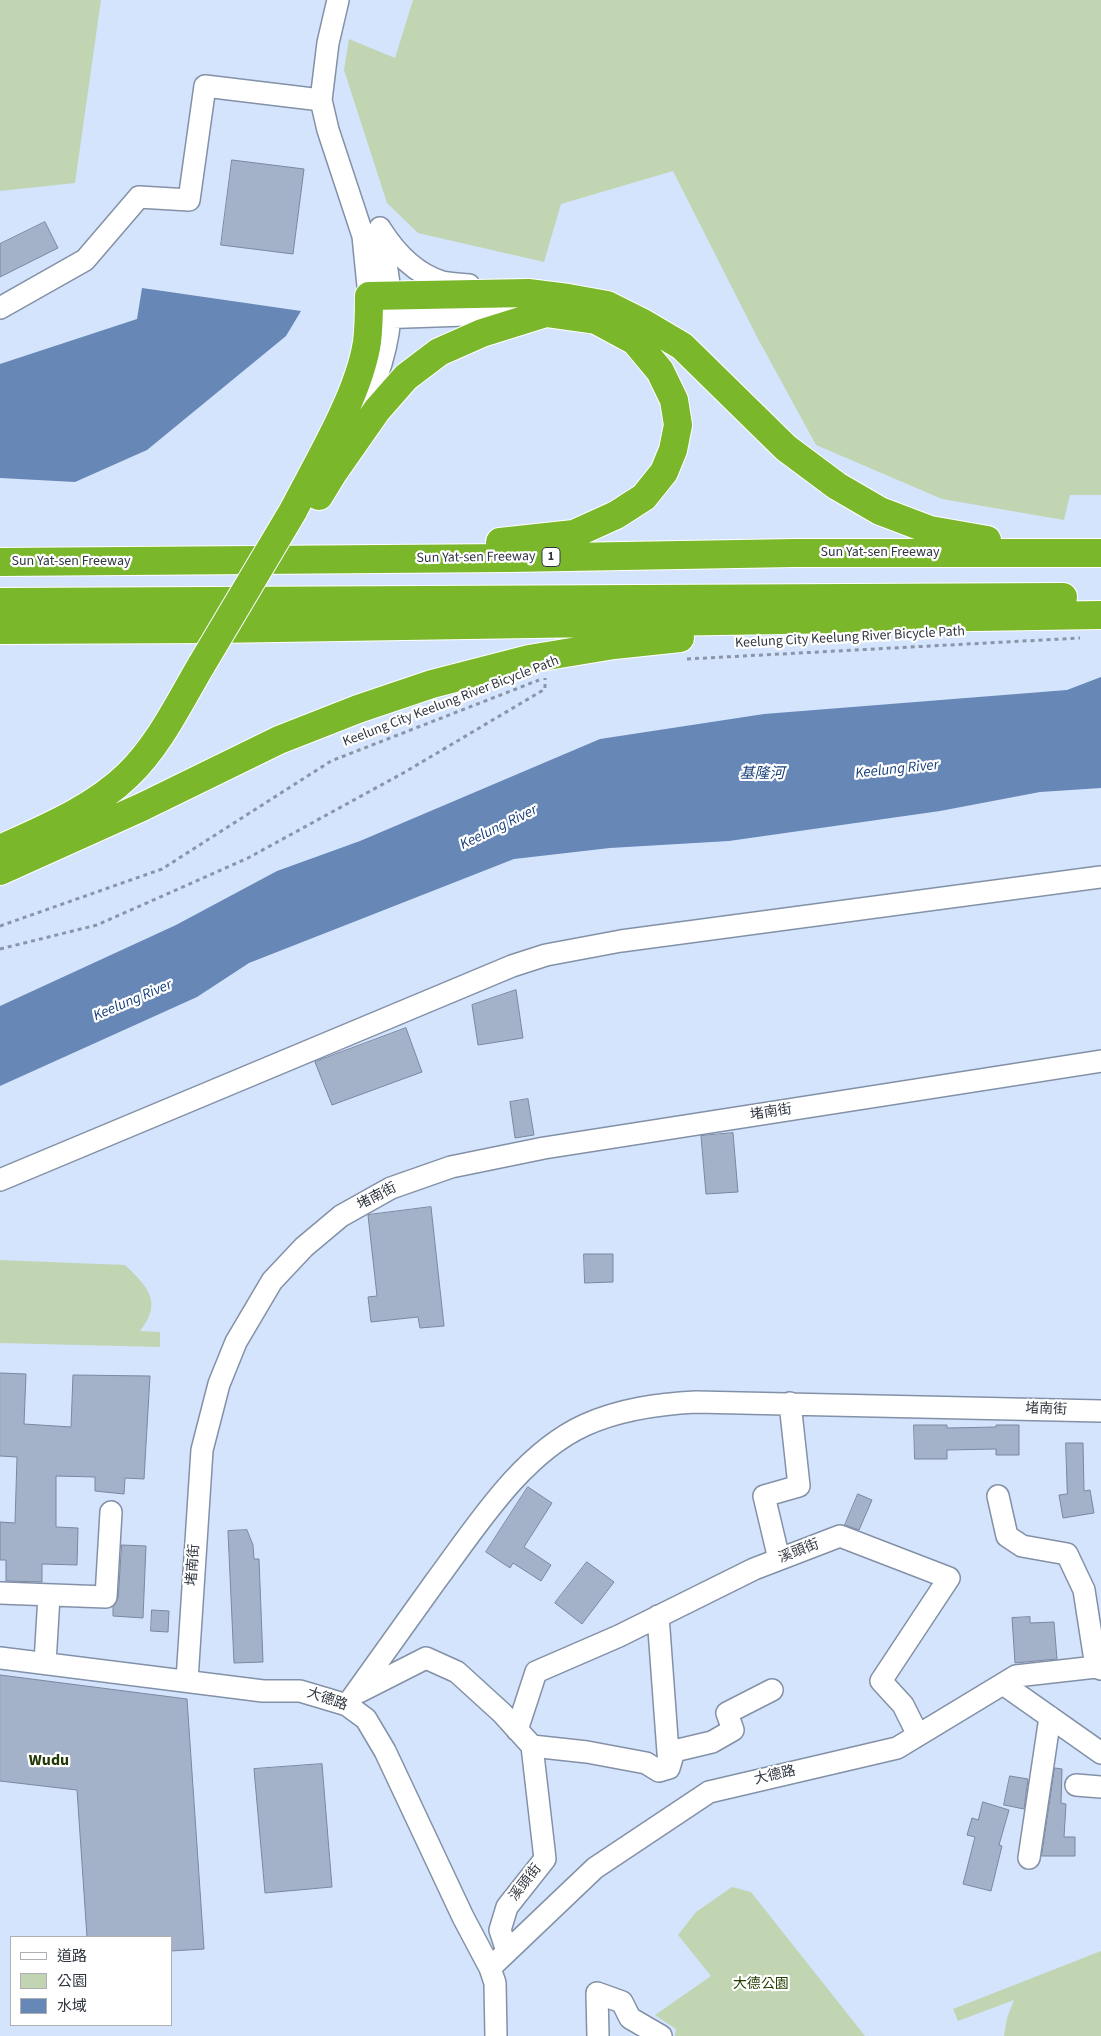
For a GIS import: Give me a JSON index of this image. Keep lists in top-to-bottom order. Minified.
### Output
{"streets":{"highway":["Sun Yat-sen Freeway","1"],"street":["堵南街","溪頭街","大德路"],"path":["Keelung City Keelung River Bicycle Path"]},"crossings":[["堵南街","大德路"],["溪頭街","大德路"]],"districts":["Wudu"],"water":["Keelung River","基隆河"],"parks":["大德公園"],"legend":["道路","公園","水域"]}
